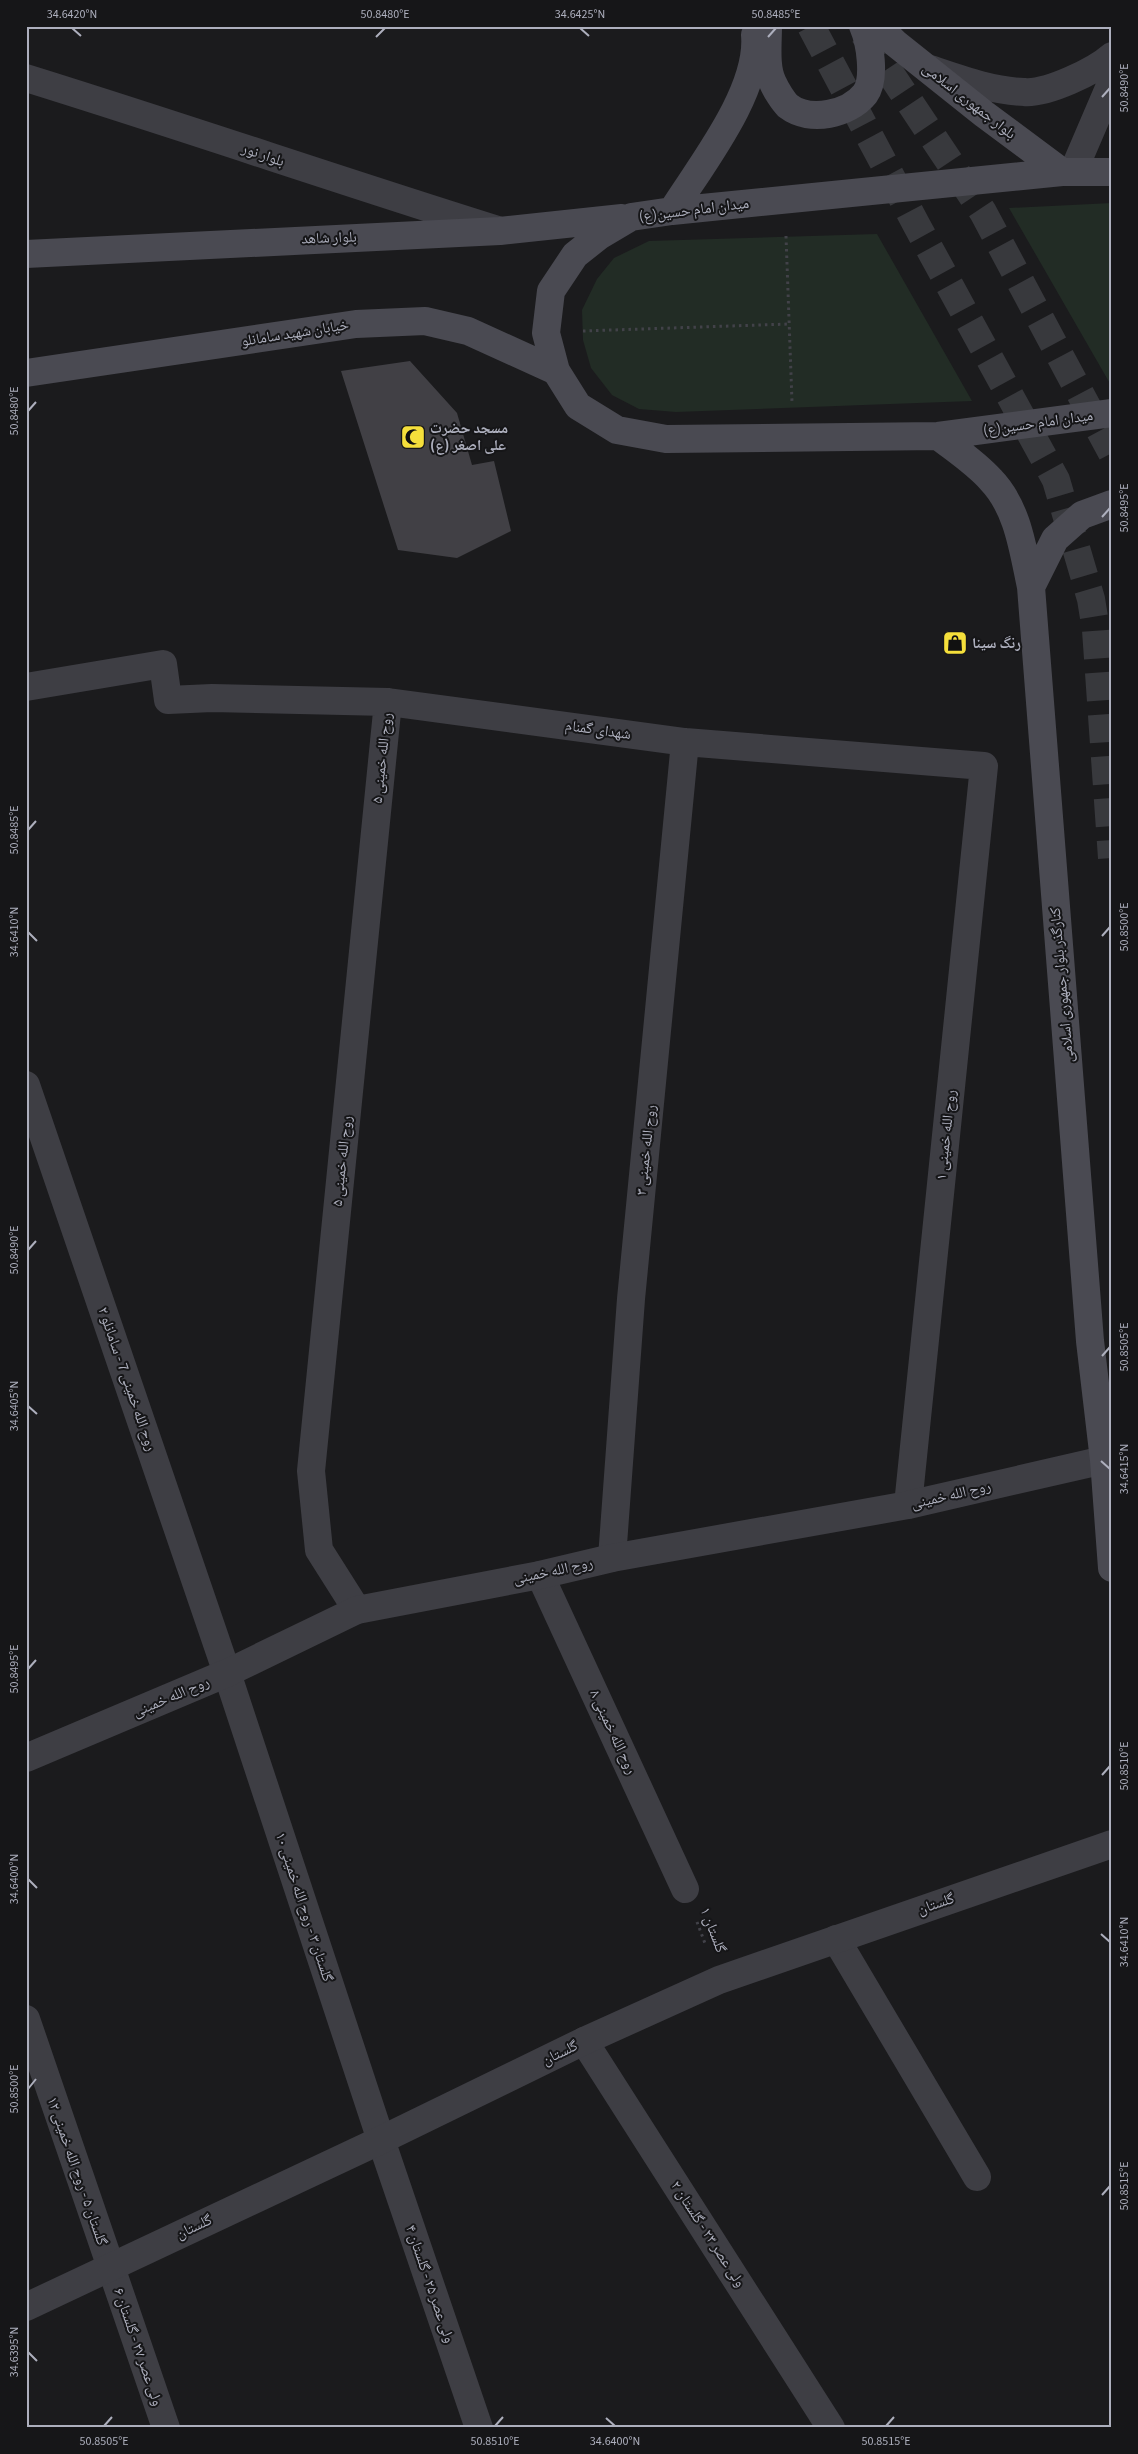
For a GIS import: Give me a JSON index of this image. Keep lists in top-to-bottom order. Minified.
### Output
{"streets":{"main road":["بلوار جمهوری اسلامی","میدان امام حسین(ع)","بلوار شاهد","خیابان شهید سامانلو","کنارگذر بلوار جمهوری اسلامی"],"street":["بلوار نور","شهدای گمنام","روح الله خمینی ۵","روح الله خمینی ۱","روح الله خمینی ۳","روح الله خمینی 7 - سامانلو ۲","روح الله خمینی","روح الله خمینی ۸","گلستان","گلستان ۳ - روح الله خمینی ۱۰","گلستان ۵ - روح الله خمینی ۱۲","ولی عصر ۲۳ - گلستان ۲","ولی عصر ۲۵ - گلستان ۴","ولی عصر ۲۷ - گلستان ۶"],"path":["گلستان ۱"]},"crossings":[["بلوار جمهوری اسلامی","میدان امام حسین(ع)"],["بلوار نور","بلوار شاهد"],["میدان امام حسین(ع)","بلوار شاهد"],["میدان امام حسین(ع)","خیابان شهید سامانلو"],["میدان امام حسین(ع)","کنارگذر بلوار جمهوری اسلامی"],["شهدای گمنام","روح الله خمینی ۵"],["شهدای گمنام","روح الله خمینی ۱"],["شهدای گمنام","روح الله خمینی ۳"],["روح الله خمینی ۵","روح الله خمینی"],["کنارگذر بلوار جمهوری اسلامی","روح الله خمینی"],["روح الله خمینی ۱","روح الله خمینی"],["روح الله خمینی ۳","روح الله خمینی"],["روح الله خمینی 7 - سامانلو ۲","روح الله خمینی"],["روح الله خمینی 7 - سامانلو ۲","گلستان ۳ - روح الله خمینی ۱۰"],["روح الله خمینی","روح الله خمینی ۸"],["روح الله خمینی","گلستان ۳ - روح الله خمینی ۱۰"],["روح الله خمینی ۸","گلستان ۱"],["گلستان","گلستان ۳ - روح الله خمینی ۱۰"],["گلستان","گلستان ۱"],["گلستان","گلستان ۵ - روح الله خمینی ۱۲"],["گلستان","ولی عصر ۲۳ - گلستان ۲"],["گلستان","ولی عصر ۲۵ - گلستان ۴"],["گلستان","ولی عصر ۲۷ - گلستان ۶"],["گلستان ۳ - روح الله خمینی ۱۰","ولی عصر ۲۵ - گلستان ۴"],["گلستان ۵ - روح الله خمینی ۱۲","ولی عصر ۲۷ - گلستان ۶"]],"places":{"mosque":["مسجد حضرت علی اصغر (ع)"],"shop":["رنگ سینا"]},"coordinates":["34.6420°N","50.8480°E","34.6425°N","50.8485°E","50.8490°E","50.8495°E","50.8500°E","34.6410°N","50.8505°E","34.6405°N","34.6415°N","50.8510°E","34.6400°N","50.8515°E","34.6395°N"]}
